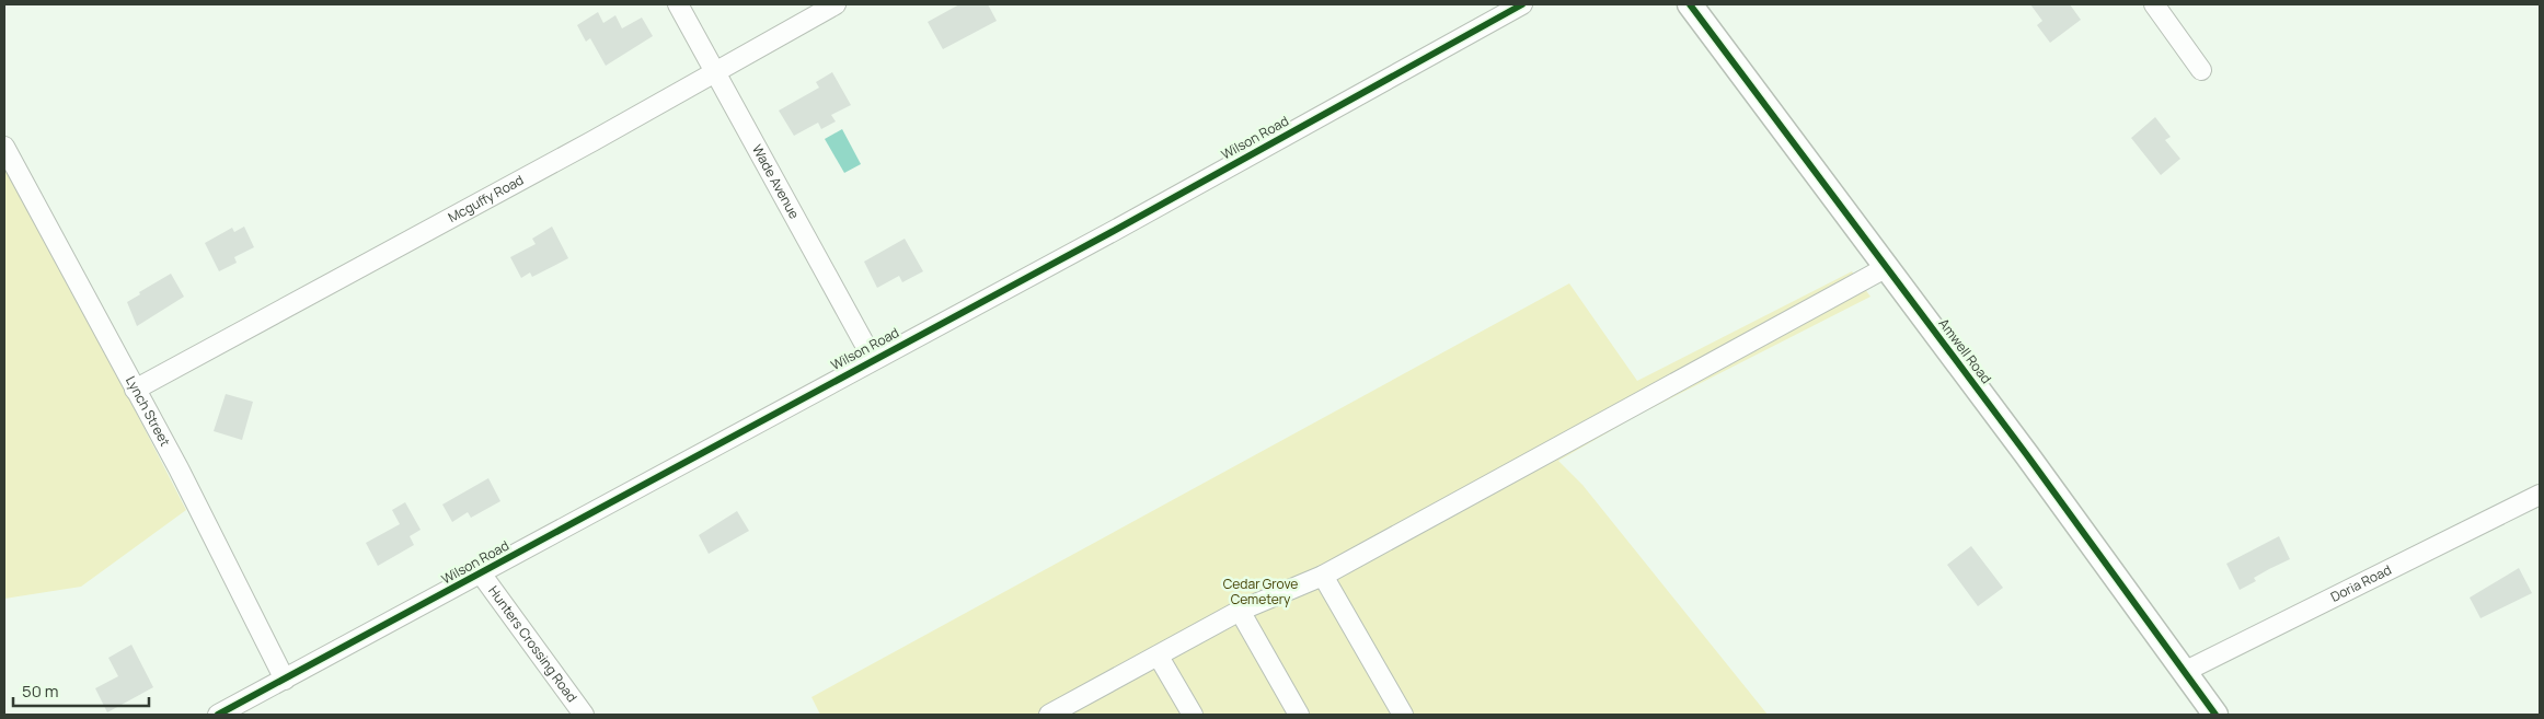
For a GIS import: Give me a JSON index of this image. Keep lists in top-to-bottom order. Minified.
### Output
{"streets":{"main road":["Amwell Road"],"street":["Wilson Road","Wade Avenue","Mcguffy Road","Lynch Street","Doria Road","Hunters Crossing Road"]},"crossings":[["Wilson Road","Wade Avenue"],["Wilson Road","Lynch Street"],["Wilson Road","Hunters Crossing Road"],["Wade Avenue","Mcguffy Road"],["Mcguffy Road","Lynch Street"],["Amwell Road","Doria Road"]],"parks":["Cedar Grove Cemetery"],"scale_bar":"50 m"}
